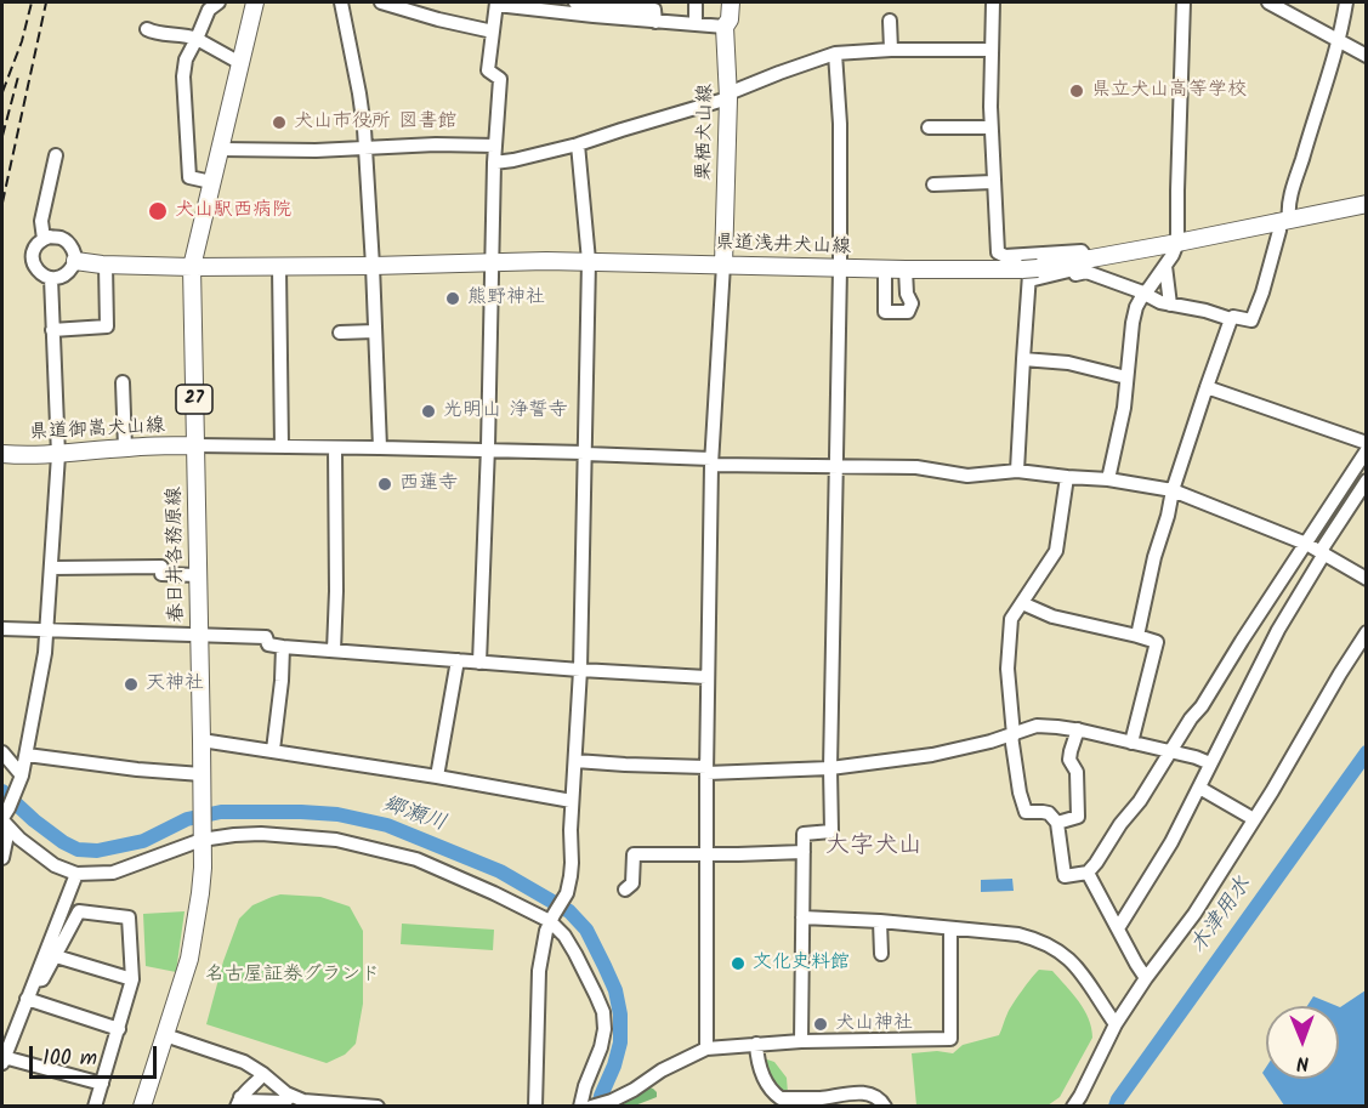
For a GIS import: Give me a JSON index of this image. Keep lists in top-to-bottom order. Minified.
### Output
{"streets":{"main road":["栗栖犬山線","県道浅井犬山線","27","県道御嵩犬山線","春日井各務原線"]},"crossings":[["栗栖犬山線","県道浅井犬山線"],["県道浅井犬山線","春日井各務原線"],["県道御嵩犬山線","春日井各務原線"]],"districts":["大字犬山"],"water":["郷瀬川","木津用水"],"parks":["名古屋証券グランド"],"places":["県立犬山高等学校","犬山市役所 図書館","犬山駅西病院","熊野神社","光明山 浄誓寺","西蓮寺","天神社","文化史料館","犬山神社"],"scale_bar":"100 m","north":"bottom"}
